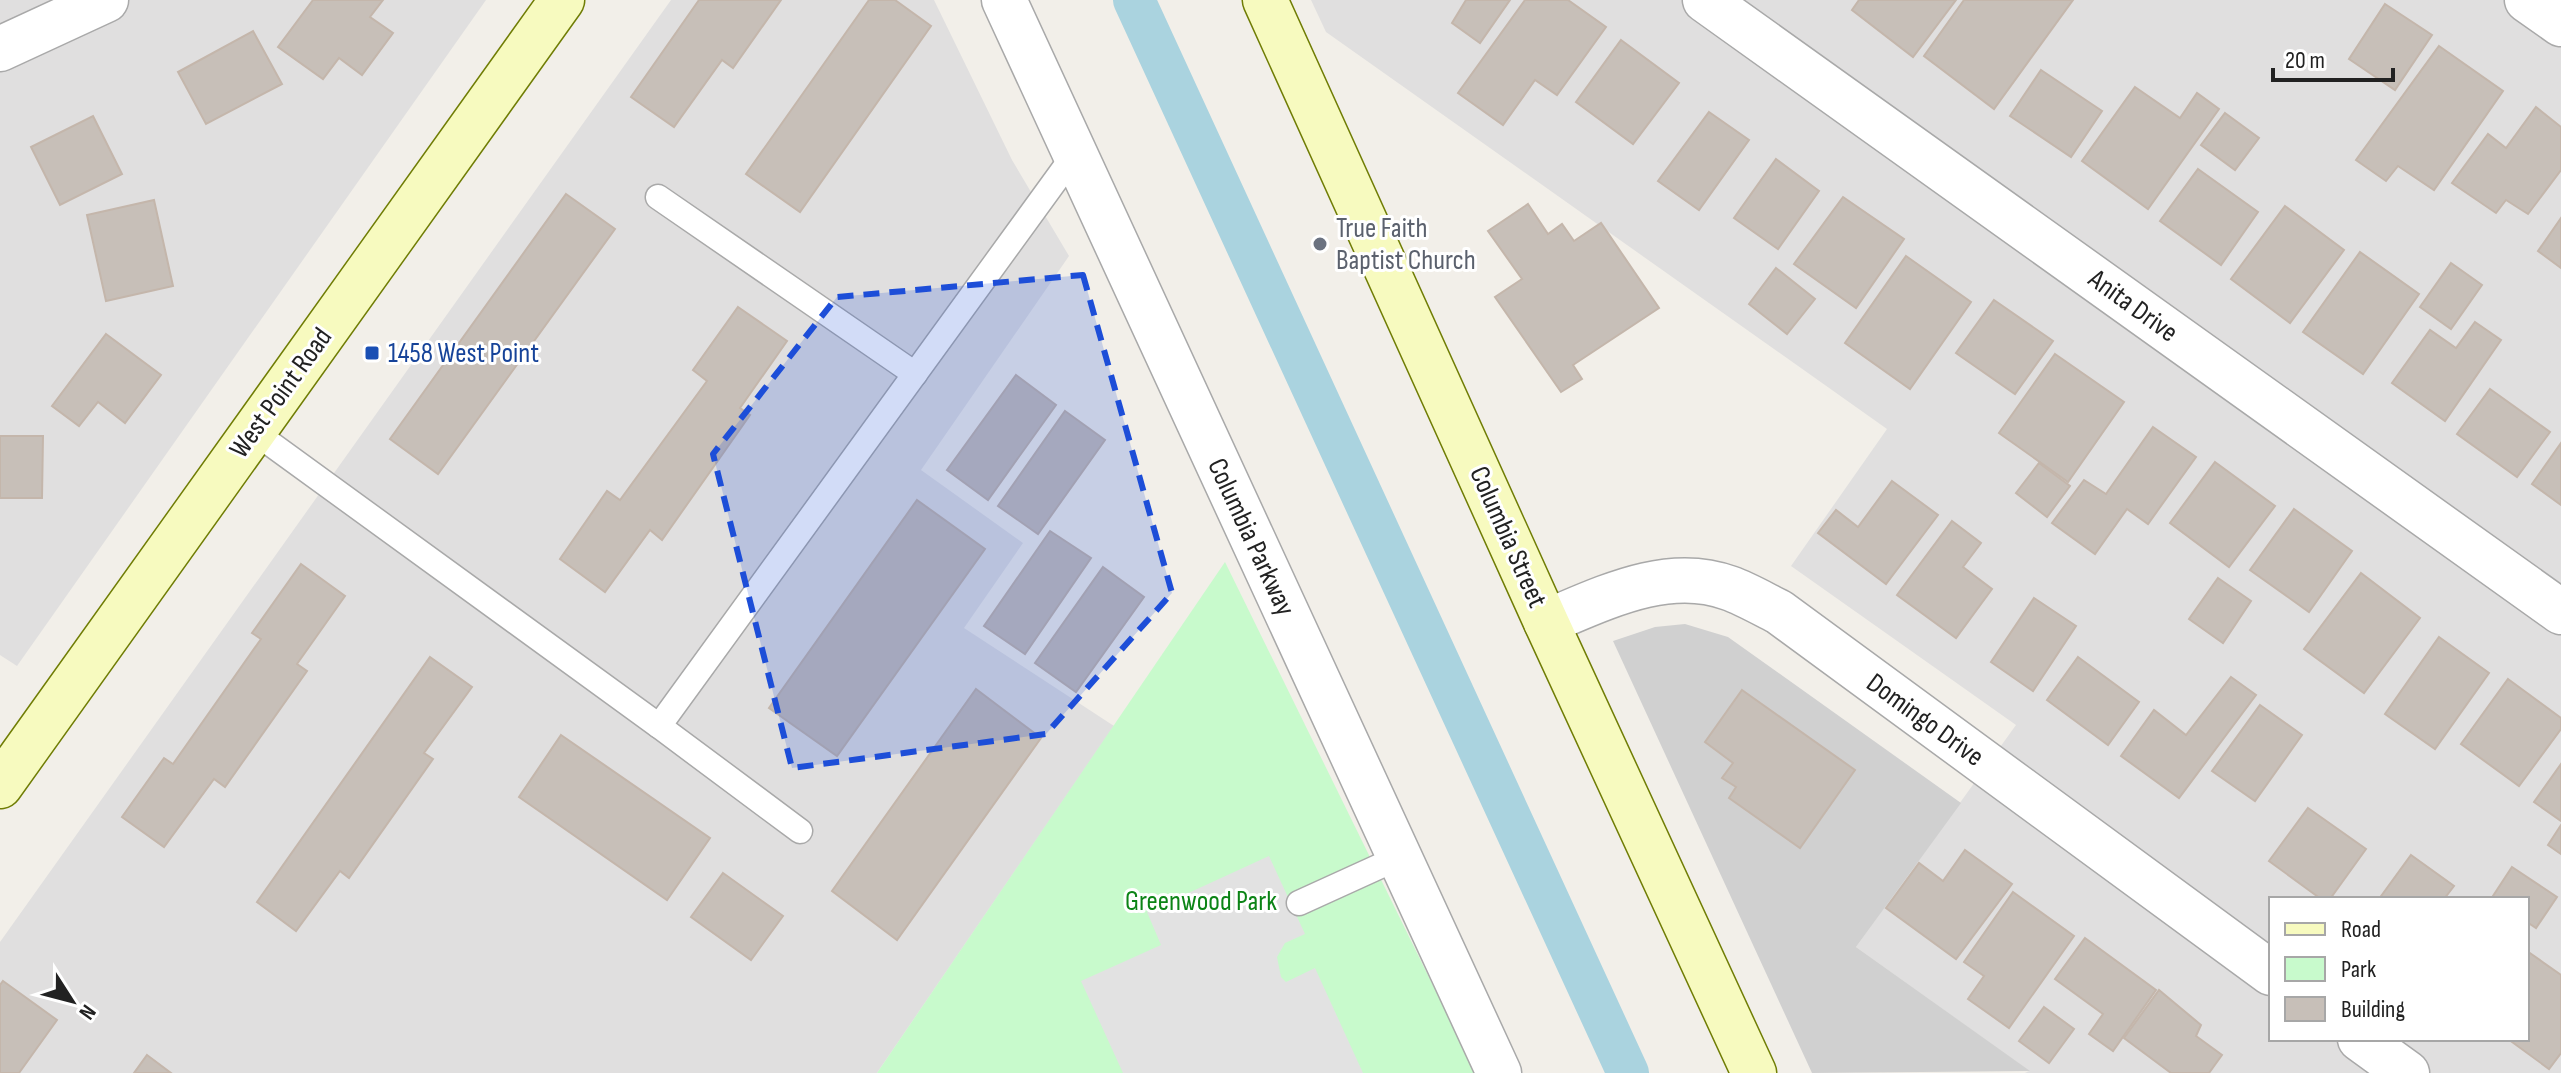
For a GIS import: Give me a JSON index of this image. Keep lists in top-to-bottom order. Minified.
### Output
{"streets":{"street":["Anita Drive","West Point Road","Columbia Parkway","Columbia Street","Domingo Drive"]},"crossings":[["Columbia Street","Domingo Drive"]],"parks":["Greenwood Park"],"places":{"other":["True Faith Baptist Church"],"transit":["1458 West Point"]},"legend":["Road","Park","Building"],"scale_bar":"20 m","north":"bottom right"}
